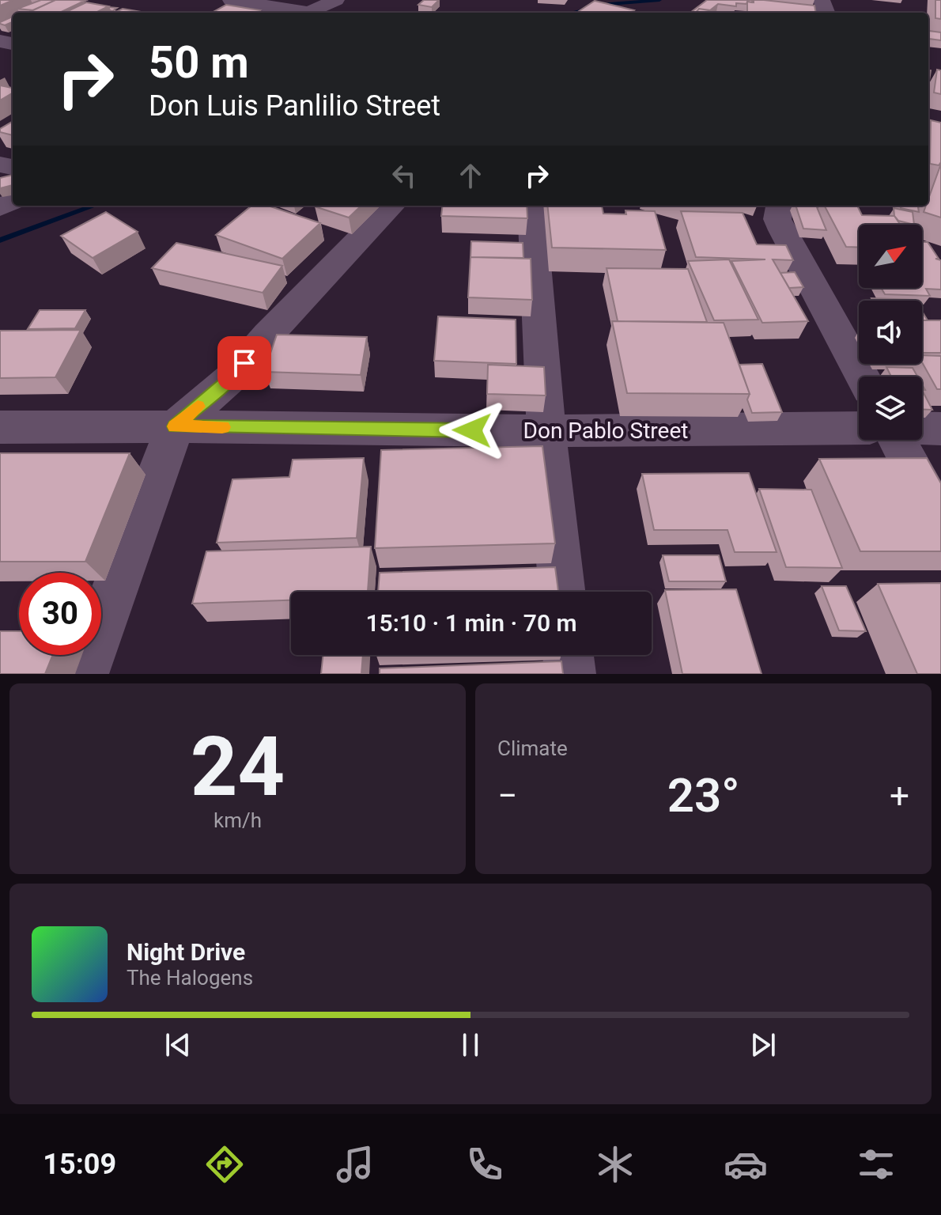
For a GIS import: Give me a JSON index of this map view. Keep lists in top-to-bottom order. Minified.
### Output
{"streets":{"street":["Don Pablo Street"]},"north":"top right","page":{"turn":["50 m","Don Luis Panlilio Street"],"limit":"30","trip":"15:10 · 1 min · 70 m","tile":[["24","km/h"],"Climate"],"heat":["−","23°","+"],"song":["Night Drive","The Halogens"],"tabs":"15:09"}}
